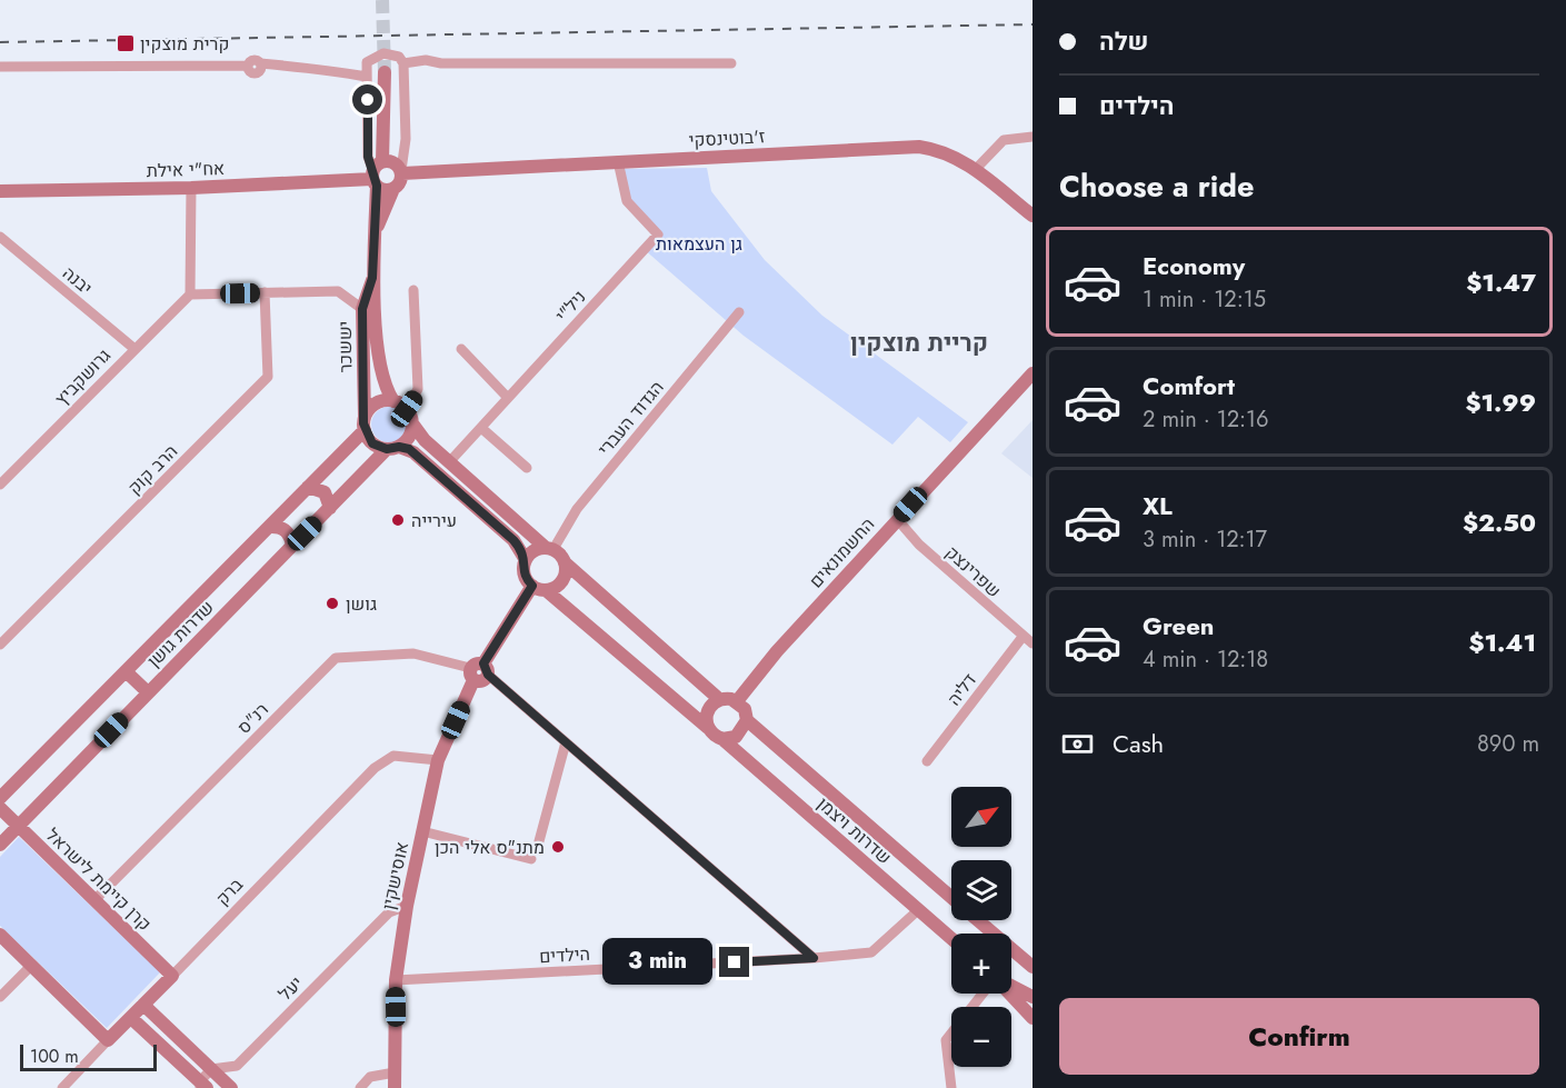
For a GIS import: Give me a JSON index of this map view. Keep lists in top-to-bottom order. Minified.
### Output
{"streets":{"street":["ז'בוטינסקי","אח\"י אילת","יבנה","ניל\"י","יששכר","גרושקביץ","הגדוד העברי","הרב קוק","החשמונאים","שפרינצק","שדרות גושן","דליה","רנ\"ס","שדרות ויצמן","אוסישקין","קרן קיימת לישראל","ברק","הילדים","יעל"]},"crossings":[["ז'בוטינסקי","אח\"י אילת"],["ז'בוטינסקי","ניל\"י"],["ז'בוטינסקי","יששכר"],["אח\"י אילת","יששכר"],["יבנה","גרושקביץ"],["יששכר","שדרות גושן"],["הגדוד העברי","אוסישקין"],["החשמונאים","שפרינצק"],["החשמונאים","שדרות ויצמן"],["שפרינצק","דליה"],["שדרות גושן","קרן קיימת לישראל"],["רנ\"ס","אוסישקין"],["רנ\"ס","קרן קיימת לישראל"],["שדרות ויצמן","הילדים"],["אוסישקין","ברק"],["אוסישקין","הילדים"],["אוסישקין","יעל"],["קרן קיימת לישראל","ברק"]],"districts":["קריית מוצקין"],"parks":["גן העצמאות"],"places":{"transit":["קרית מוצקין"],"other":["עירייה","גושן","מתנ\"ס אלי הכן"]},"scale_bar":"100 m","north":"top right","page":{"banner":["שלה","הילדים"],"heading":"Choose a ride","list":[{"name":"Economy","note":"1 min · 12:15","value":"$1.47"},{"name":"Comfort","note":"2 min · 12:16","value":"$1.99"},{"name":"XL","note":"3 min · 12:17","value":"$2.50"},{"name":"Green","note":"4 min · 12:18","value":"$1.41"}],"pay":["Cash","890 m"],"map_buttons":["+","−"],"bubble":"3 min","buttons":"Confirm","scale":"100 m"}}
